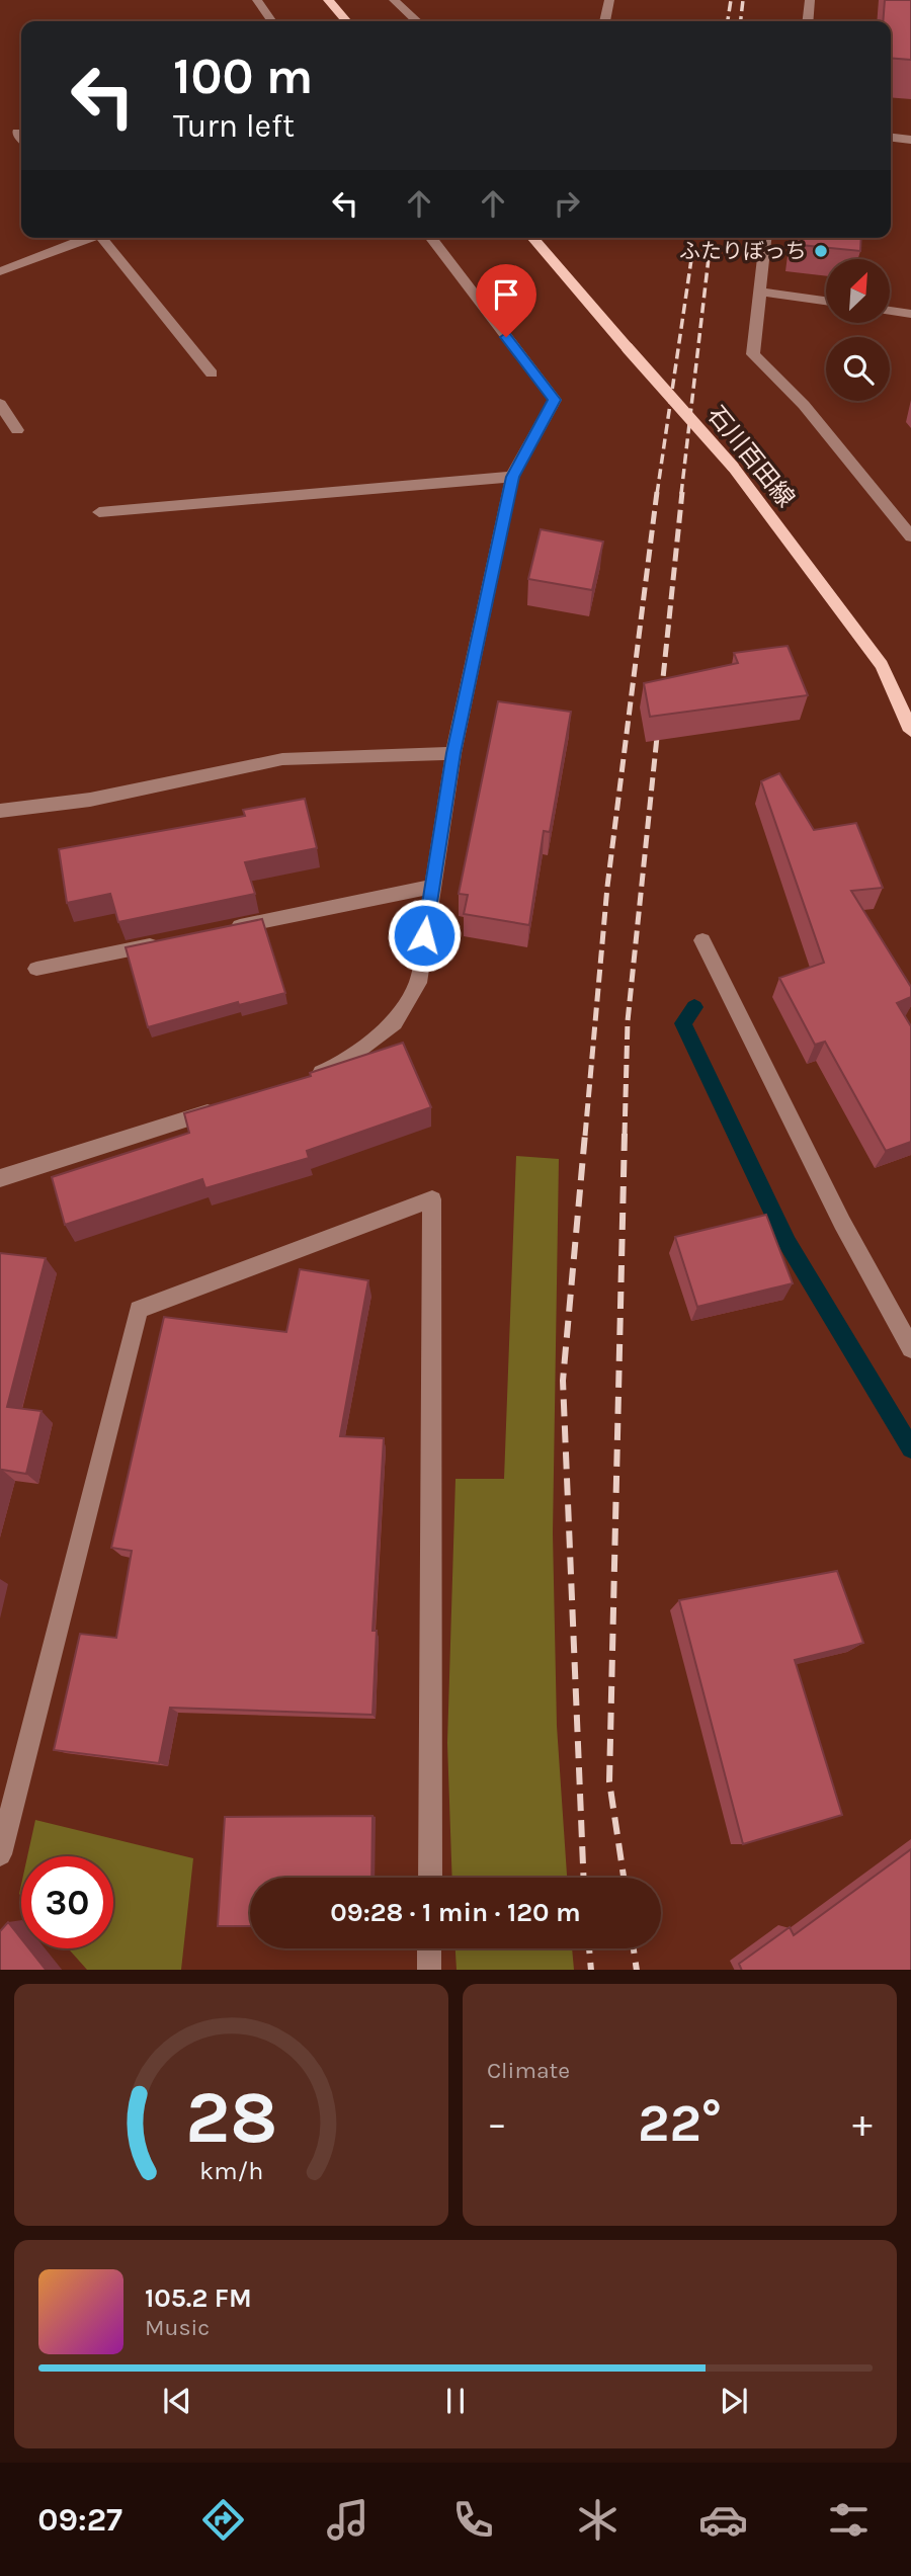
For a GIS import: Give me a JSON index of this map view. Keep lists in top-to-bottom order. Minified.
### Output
{"streets":{"main road":["石川百田線"]},"places":["ふたりぼっち"],"north":"top right","page":{"turn":["100 m","Turn left"],"limit":"30","trip":"09:28 · 1 min · 120 m","tile":"Climate","heat":["−","22°","+"],"song":["105.2 FM","Music"],"tabs":"09:27","gauge":["28","km/h"]}}
